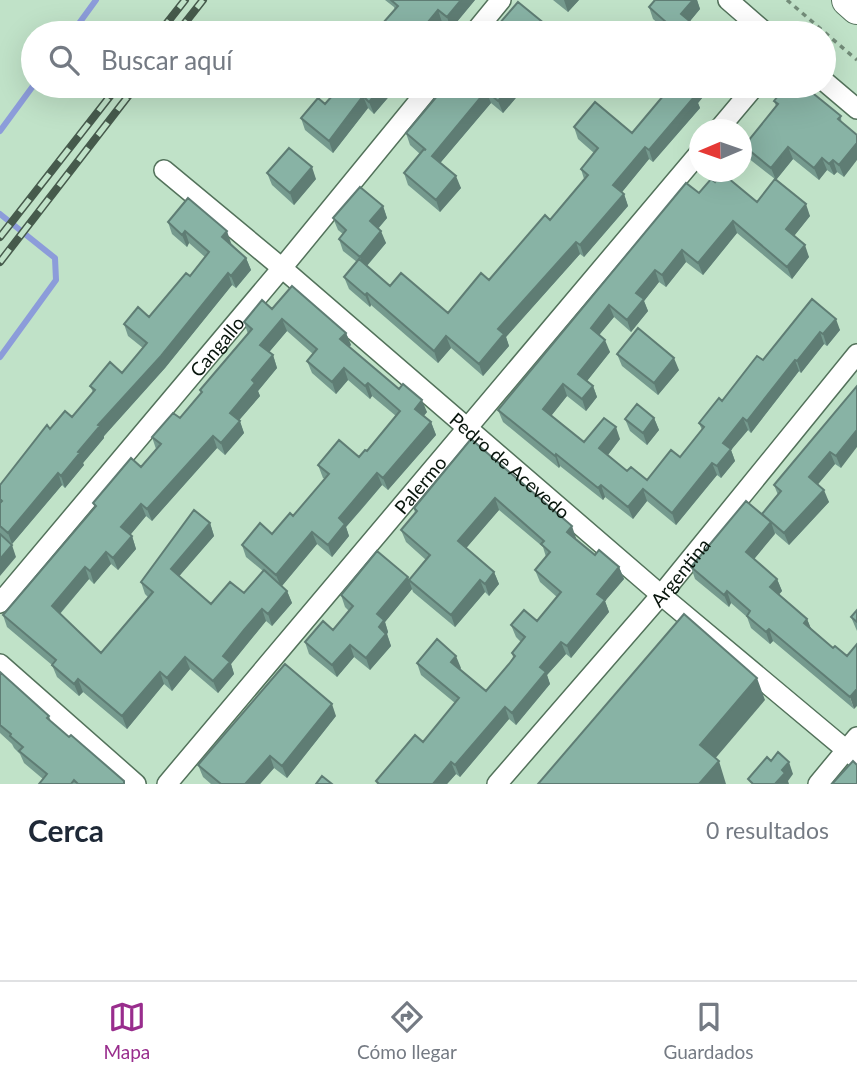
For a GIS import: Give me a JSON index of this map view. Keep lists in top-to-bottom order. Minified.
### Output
{"streets":{"street":["Cangallo","Pedro de Acevedo","Palermo","Argentina"]},"crossings":[["Cangallo","Pedro de Acevedo"],["Pedro de Acevedo","Palermo"],["Pedro de Acevedo","Argentina"]],"north":"left","page":{"search":"Buscar aquí","heading":["Cerca","0 resultados"],"nav":["Mapa","Cómo llegar","Guardados"]}}
